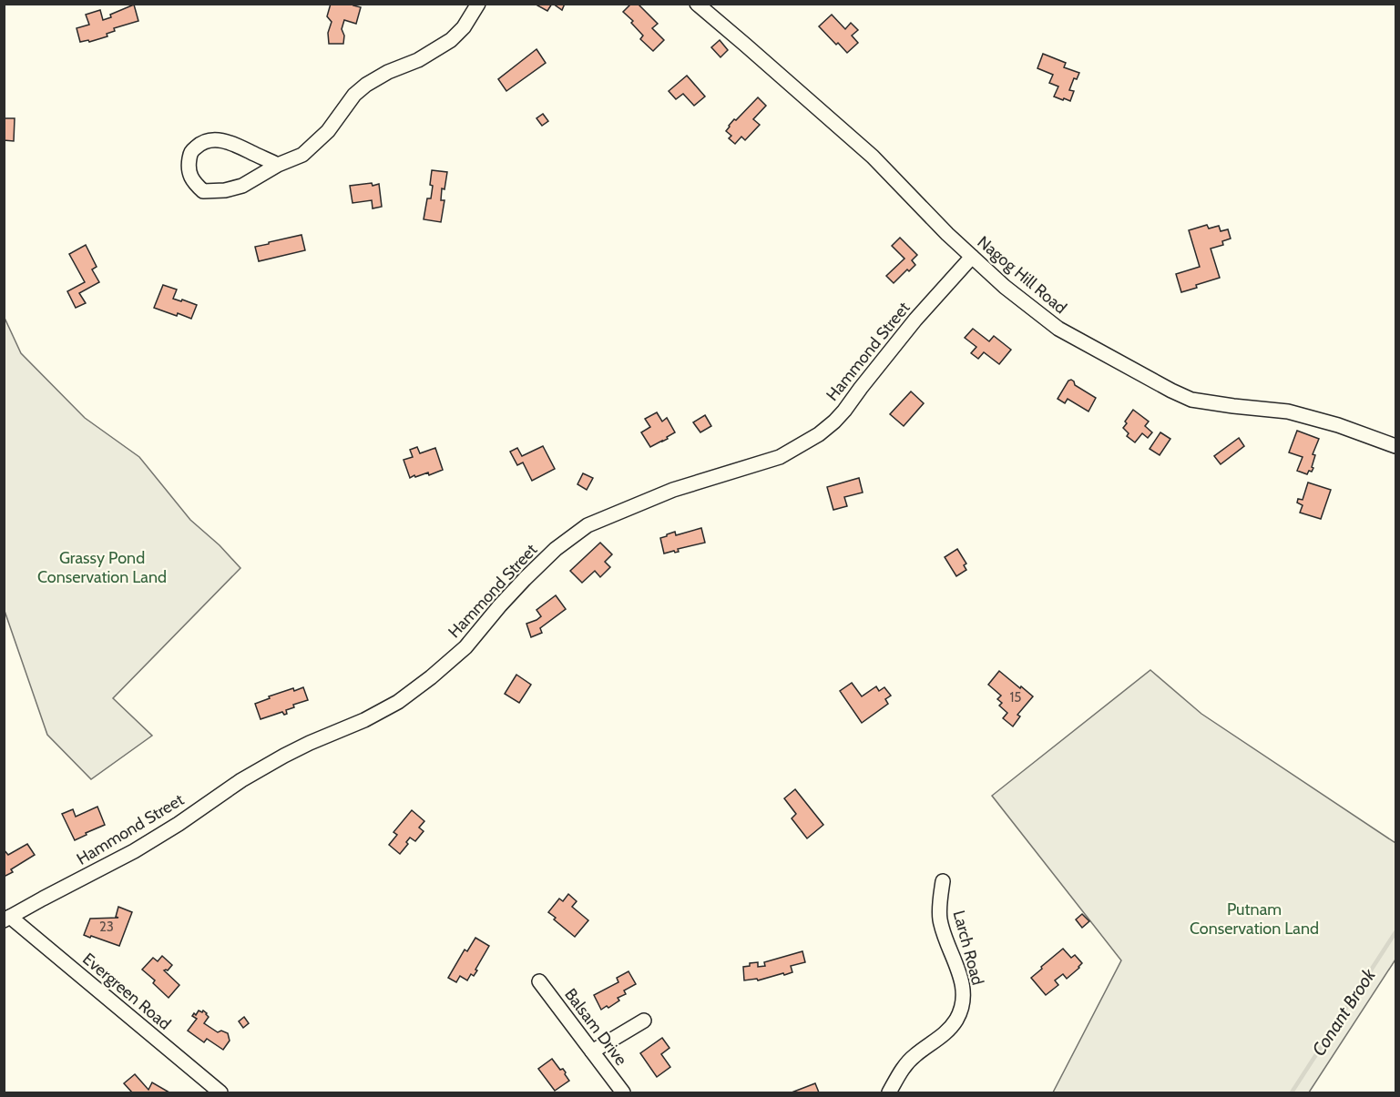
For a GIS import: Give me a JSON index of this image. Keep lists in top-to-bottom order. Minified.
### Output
{"streets":{"street":["Nagog Hill Road","Hammond Street","Larch Road","Evergreen Road","Balsam Drive"]},"crossings":[["Nagog Hill Road","Hammond Street"],["Hammond Street","Evergreen Road"]],"water":["Conant Brook"],"parks":["Grassy Pond Conservation Land","Putnam Conservation Land"],"house_numbers":["15","23"]}
